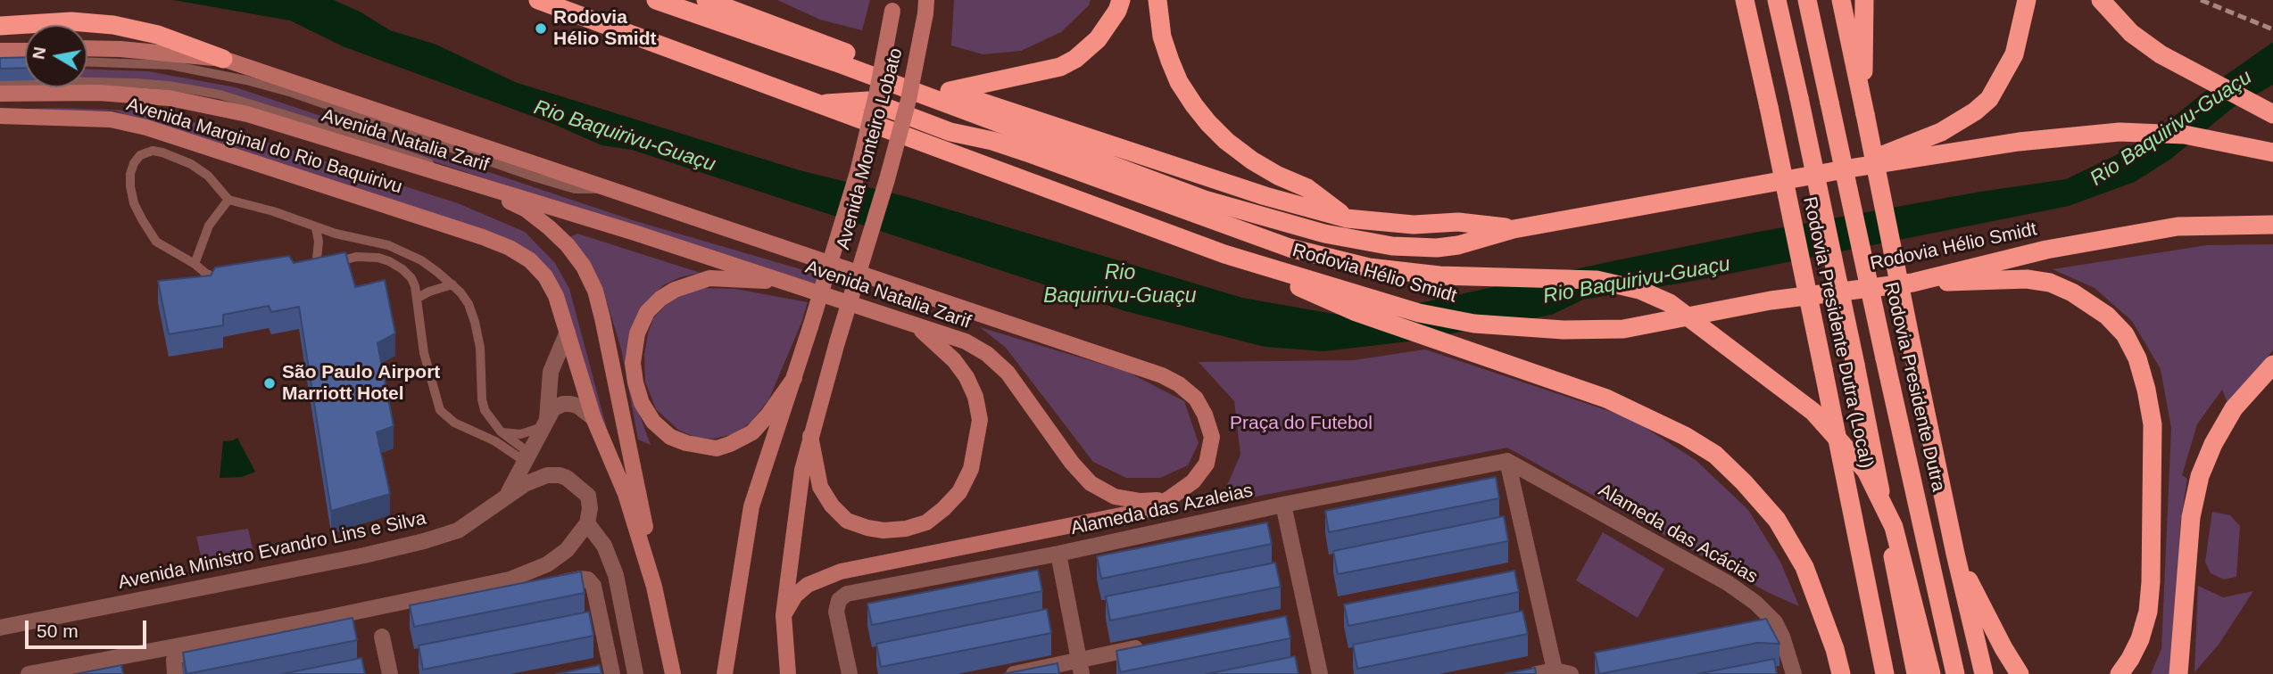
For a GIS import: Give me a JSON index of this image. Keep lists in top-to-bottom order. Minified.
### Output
{"streets":{"highway":["Rodovia Hélio Smidt","Rodovia Presidente Dutra (Local)","Rodovia Presidente Dutra"],"main road":["Avenida Natalia Zarif","Avenida Marginal do Rio Baquirivu","Avenida Monteiro Lobato"],"street":["Alameda das Azaleias","Alameda das Acácias","Avenida Ministro Evandro Lins e Silva"]},"crossings":[["Alameda das Azaleias","Alameda das Acácias"]],"water":["Rio Baquirivu-Guaçu"],"parks":["Praça do Futebol"],"places":["Rodovia Hélio Smidt","São Paulo Airport Marriott Hotel"],"scale_bar":"50 m","north":"left"}
